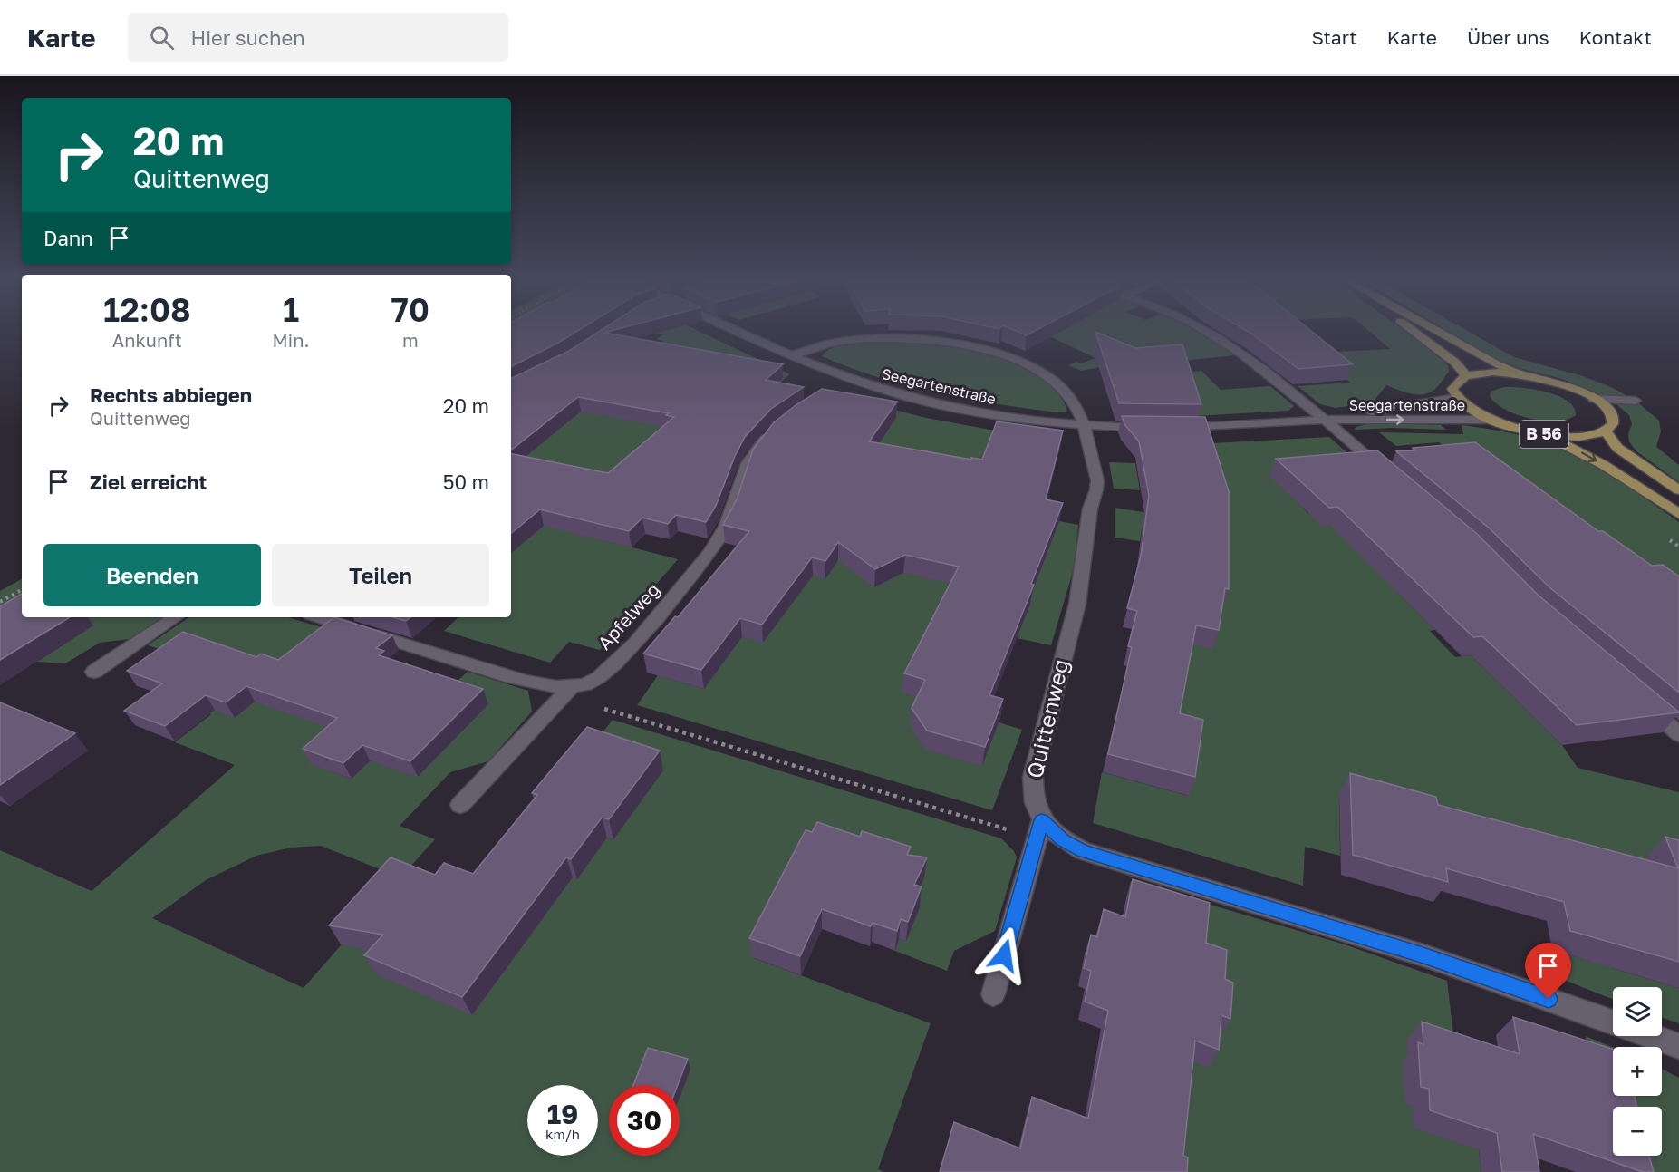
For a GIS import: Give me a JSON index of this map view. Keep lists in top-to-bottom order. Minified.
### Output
{"streets":{"main road":["B 56"],"street":["Seegartenstraße","Apfelweg","Quittenweg"]},"crossings":[["Seegartenstraße","B 56"],["Seegartenstraße","Quittenweg"]],"page":{"header":"Karte","search":"Hier suchen","nav":["Start","Karte","Über uns","Kontakt"],"turn":["20 m","Quittenweg"],"then":"Dann","eta":["12:08","Ankunft","1","Min.","70","m"],"list":[{"name":"Rechts abbiegen","note":"Quittenweg","value":"20 m"},{"name":"Ziel erreicht","value":"50 m"}],"buttons":["Beenden","Teilen"],"map_buttons":["+","−"],"speed":"19 km/h","limit":"30"}}
